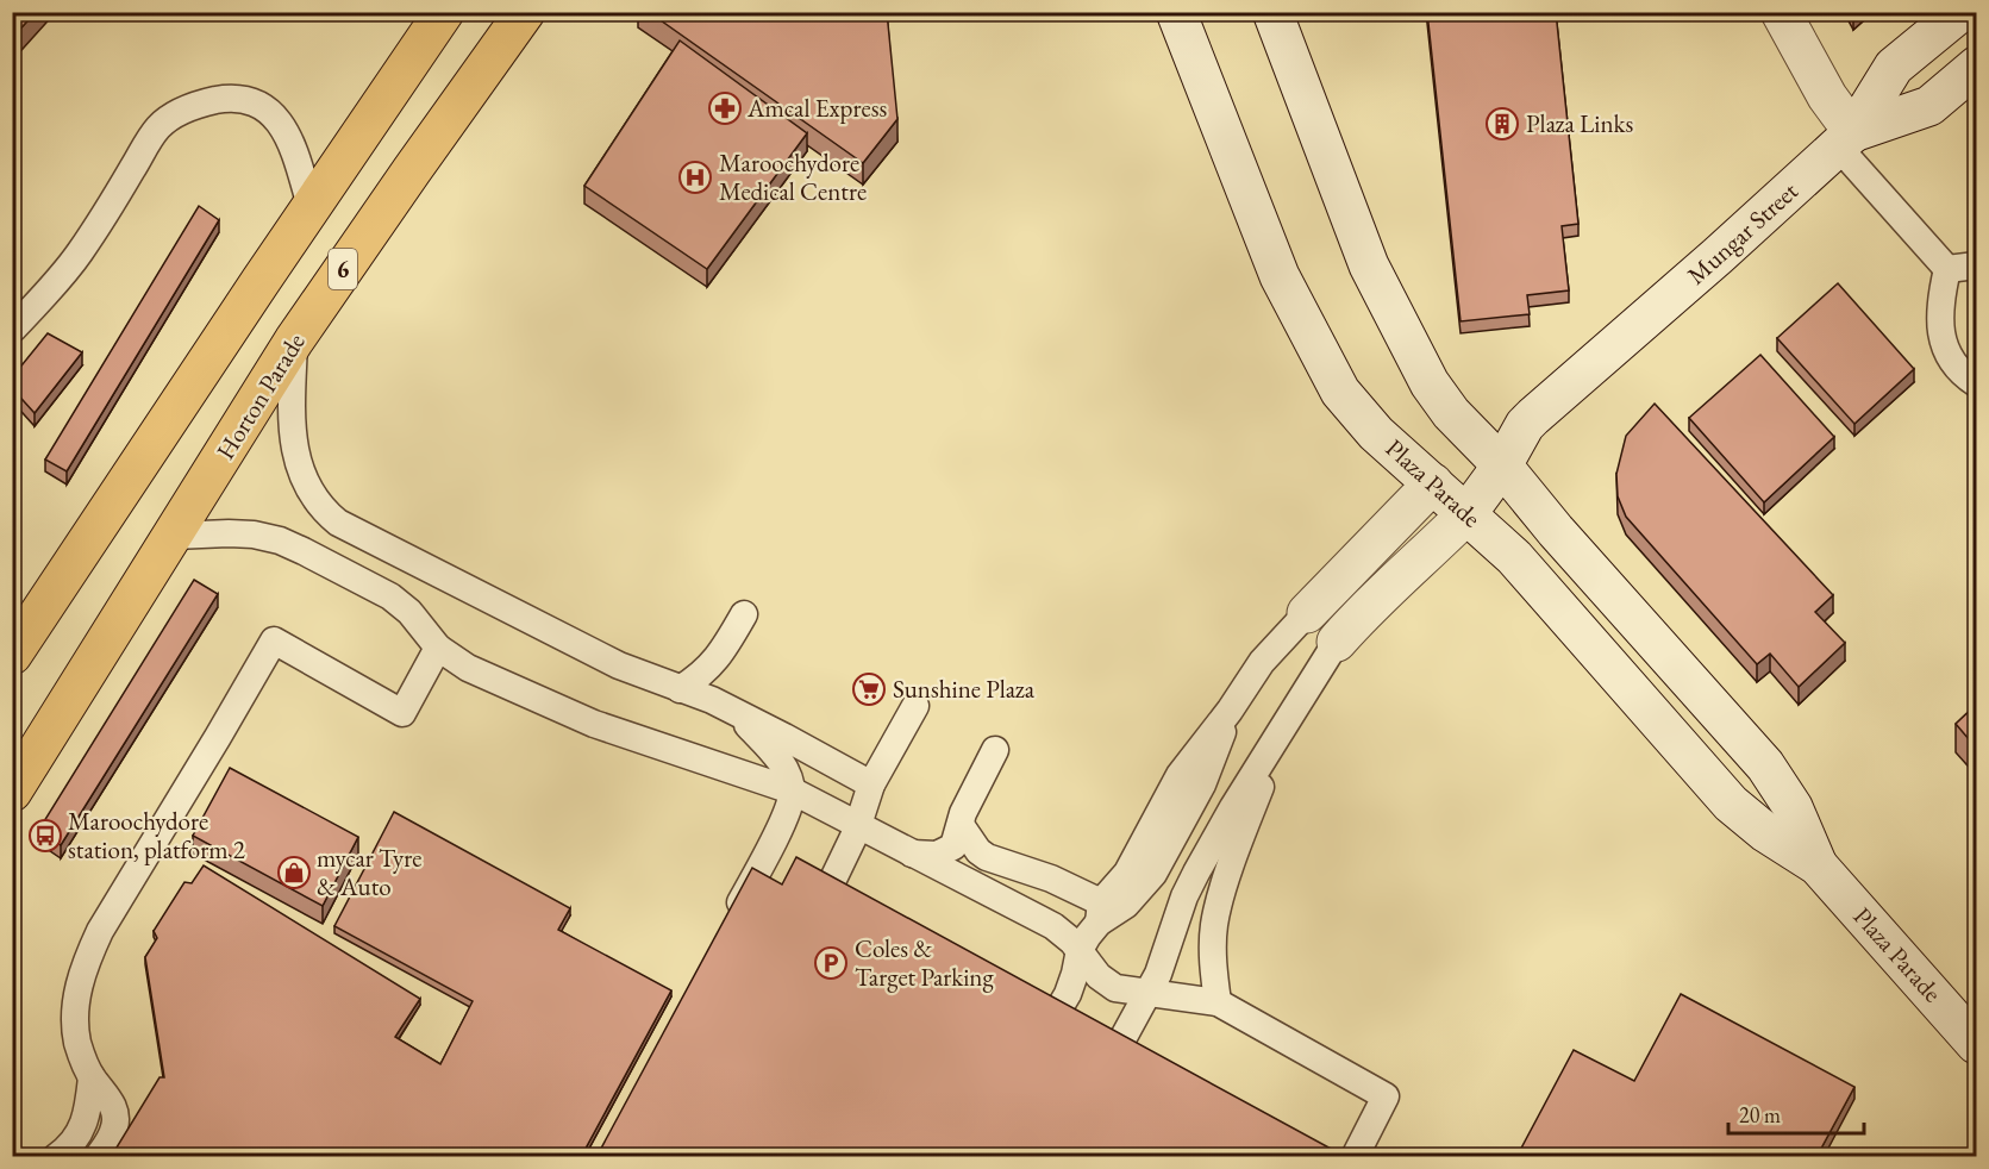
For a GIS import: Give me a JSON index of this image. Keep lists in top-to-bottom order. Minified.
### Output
{"streets":{"main road":["Mungar Street","6","Horton Parade","Plaza Parade"]},"crossings":[["Mungar Street","Plaza Parade"]],"places":{"pharmacy":["Amcal Express"],"building":["Plaza Links"],"hospital":["Maroochydore Medical Centre"],"supermarket":["Sunshine Plaza"],"bus stop":["Maroochydore station, platform 2"],"shop":["mycar Tyre & Auto"],"parking":["Coles & Target Parking"]},"scale_bar":"20 m"}
